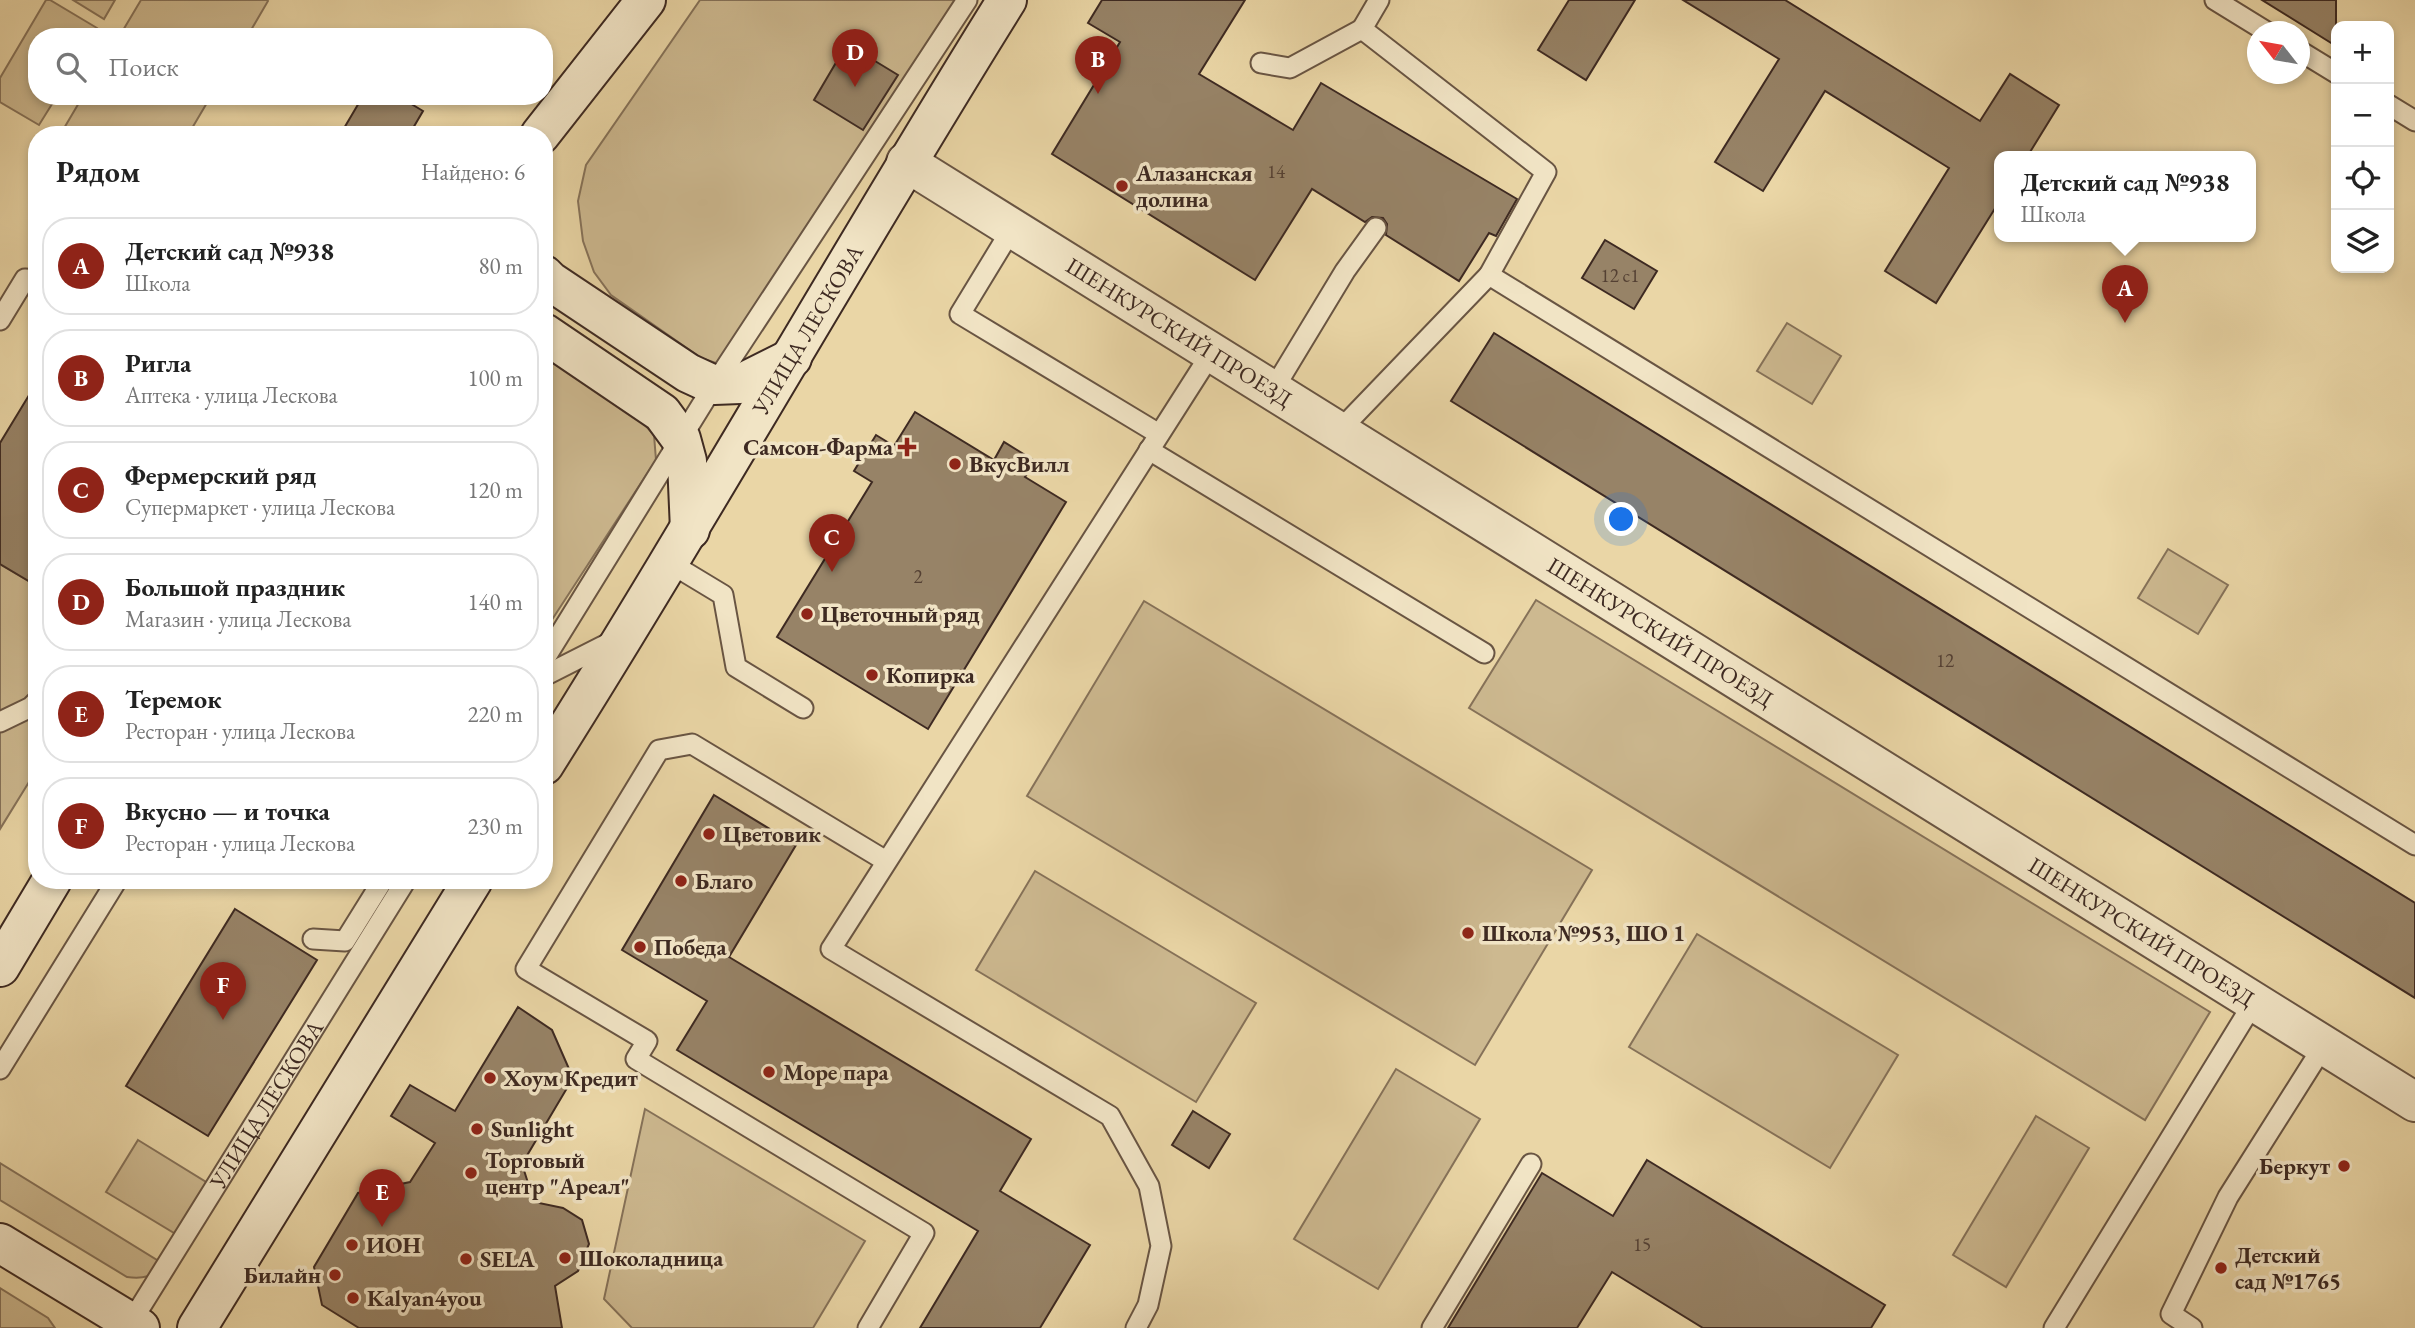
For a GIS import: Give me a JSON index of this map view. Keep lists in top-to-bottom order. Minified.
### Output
{"streets":{"main road":["УЛИЦА ЛЕСКОВА","ШЕНКУРСКИЙ ПРОЕЗД"]},"crossings":[["УЛИЦА ЛЕСКОВА","ШЕНКУРСКИЙ ПРОЕЗД"]],"places":{"other":["Алазанская долина","ВкусВилл","Цветочный ряд","Копирка","Цветовик","Благо","Школа №953, ШО 1","Победа","Море пара","Хоум Кредит","Sunlight","Беркут","Торговый центр \"Ареал\"","ИОН","Шоколадница","SELA","Детский сад №1765","Билайн","Kalyan4you"],"health":["Самсон-Фарма"]},"house_numbers":["14","12 с1","2","12","15"],"north":"top left","page":{"map_buttons":["+","−"],"search":"Поиск","pins":["D","B","A","C","F","E"],"heading":["Рядом","Найдено: 6"],"popup":["Детский сад №938","Школа"],"list":[{"mark":"A","name":"Детский сад №938","note":"Школа","value":"80 m"},{"mark":"B","name":"Ригла","note":"Аптека · улица Лескова","value":"100 m"},{"mark":"C","name":"Фермерский ряд","note":"Супермаркет · улица Лескова","value":"120 m"},{"mark":"D","name":"Большой праздник","note":"Магазин · улица Лескова","value":"140 m"},{"mark":"E","name":"Теремок","note":"Ресторан · улица Лескова","value":"220 m"},{"mark":"F","name":"Вкусно — и точка","note":"Ресторан · улица Лескова","value":"230 m"}]}}
